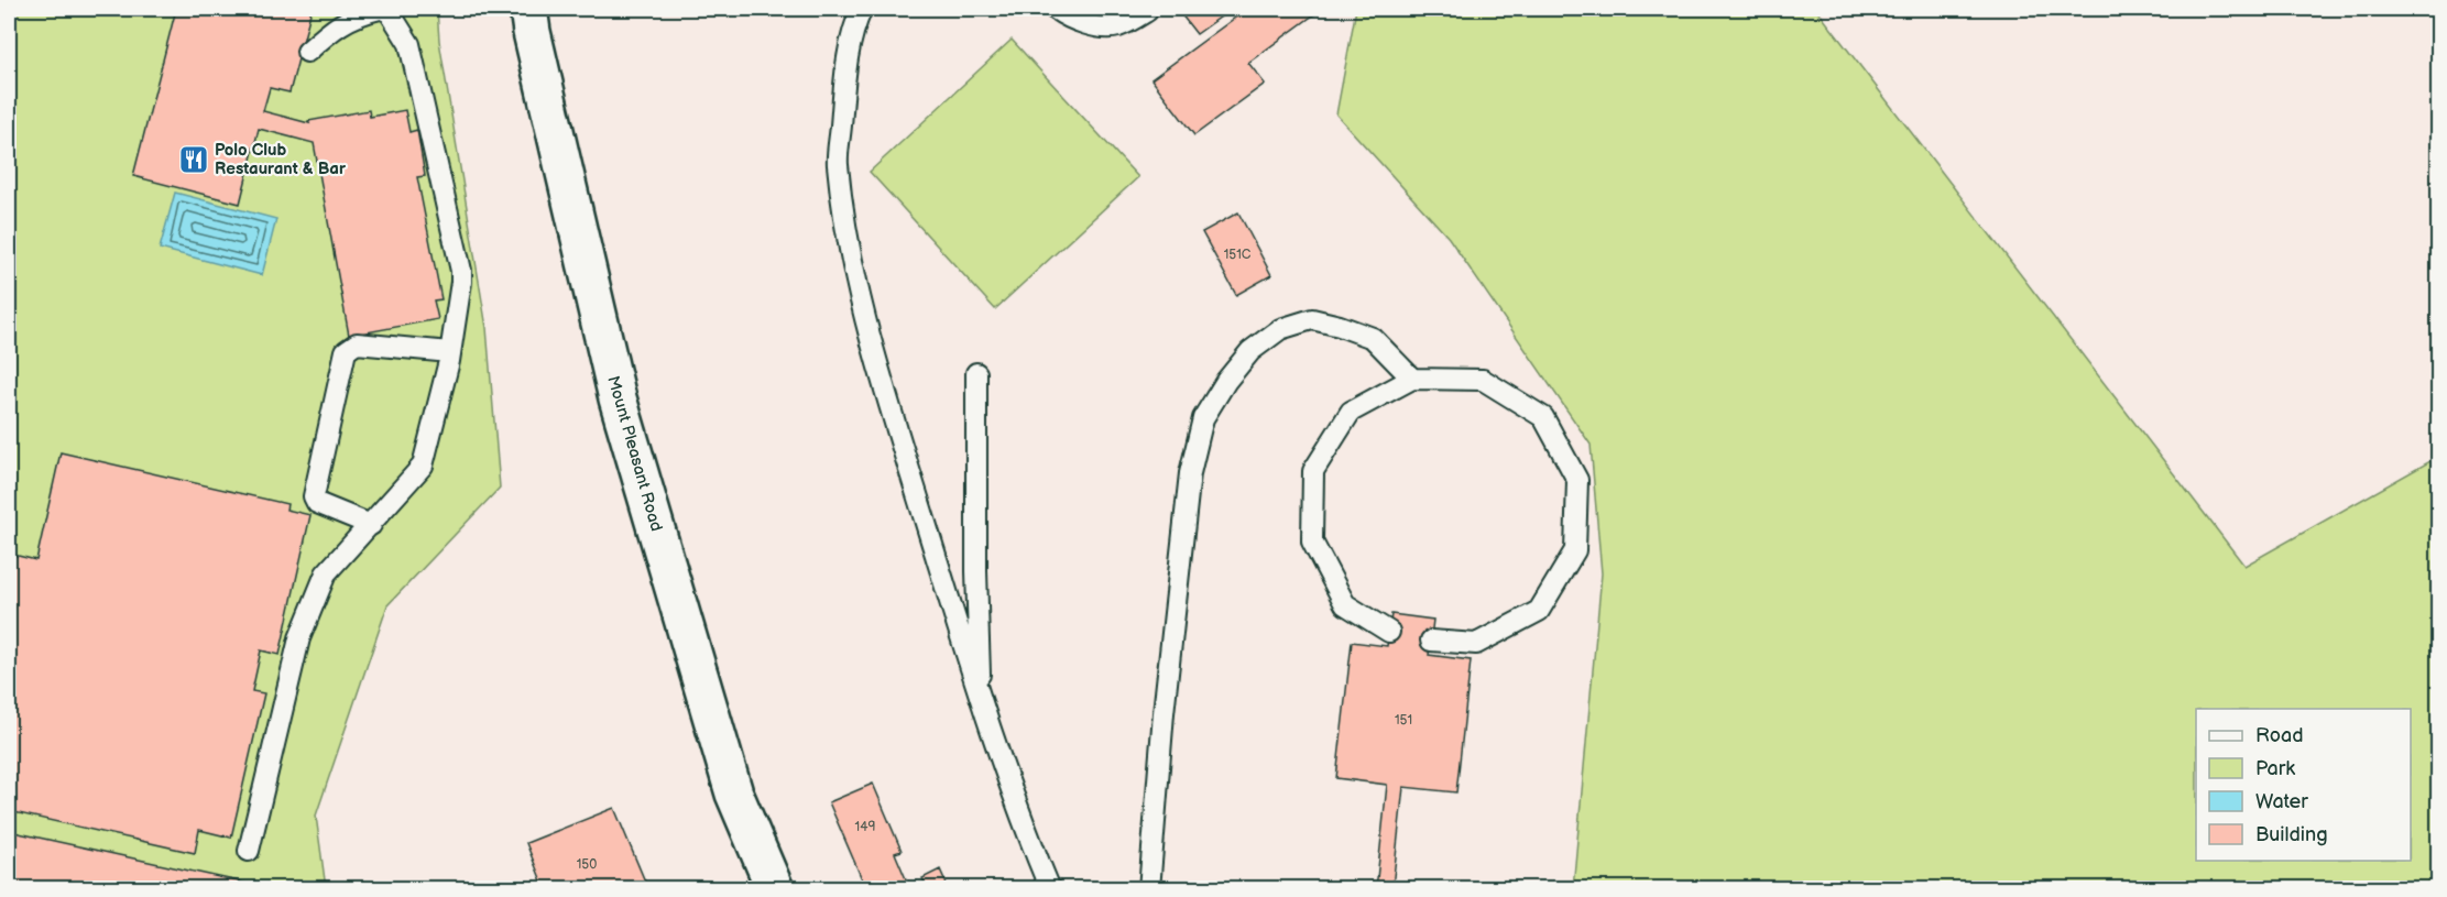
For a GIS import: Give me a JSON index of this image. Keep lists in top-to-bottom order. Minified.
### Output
{"streets":{"street":["Mount Pleasant Road"]},"places":{"restaurant":["Polo Club Restaurant & Bar"]},"house_numbers":["151C","151","149","150"],"legend":["Road","Park","Water","Building"]}
